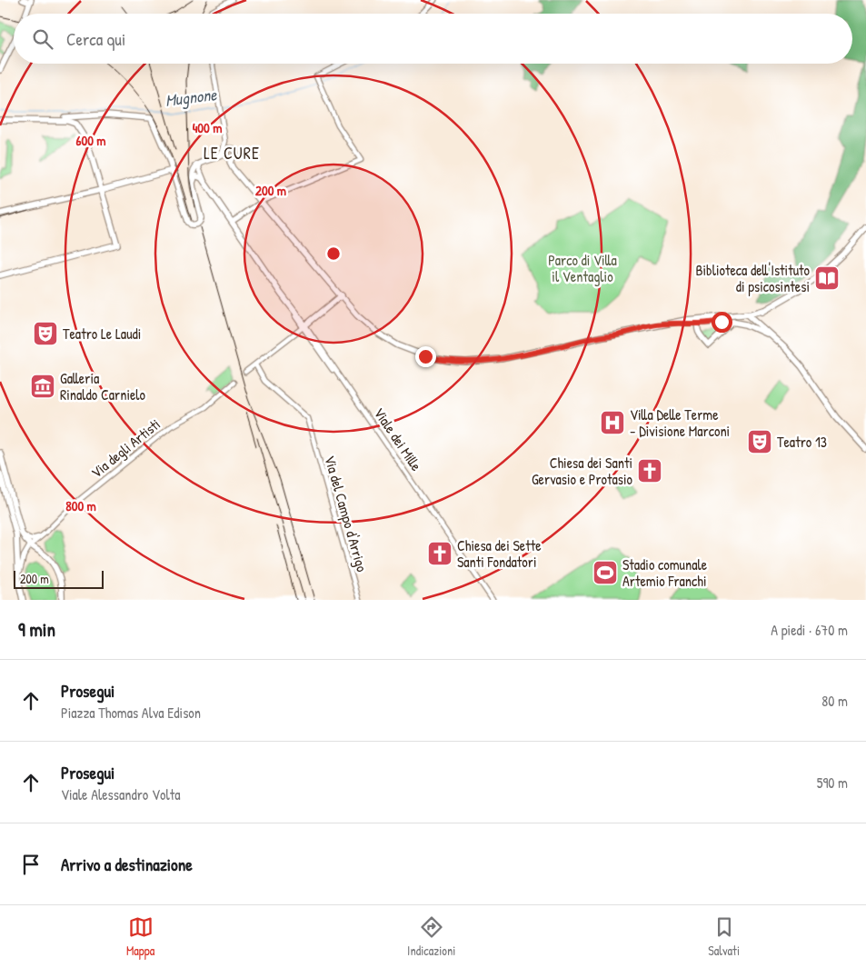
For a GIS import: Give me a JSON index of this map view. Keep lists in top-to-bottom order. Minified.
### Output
{"streets":{"main road":["Viale dei Mille"],"street":["Via degli Artisti","Via del Campo d'Arrigo"]},"districts":["LE CURE"],"water":["Mugnone"],"parks":["Parco di Villa il Ventaglio"],"places":{"library":["Biblioteca dell'Istituto di psicosintesi"],"theatre":["Teatro Le Laudi","Teatro 13"],"museum":["Galleria Rinaldo Carnielo"],"hospital":["Villa Delle Terme - Divisione Marconi"],"church":["Chiesa dei Santi Gervasio e Protasio","Chiesa dei Sette Santi Fondatori"],"sports":["Stadio comunale Artemio Franchi"]},"scale_bar":"200 m","page":{"search":"Cerca qui","scale":"200 m","heading":["9 min","A piedi · 670 m"],"list":[["Prosegui","Piazza Thomas Alva Edison","80 m"],["Prosegui","Viale Alessandro Volta","590 m"],"Arrivo a destinazione"],"nav":["Mappa","Indicazioni","Salvati"]},"rings":["400 m","600 m","200 m","800 m"]}
